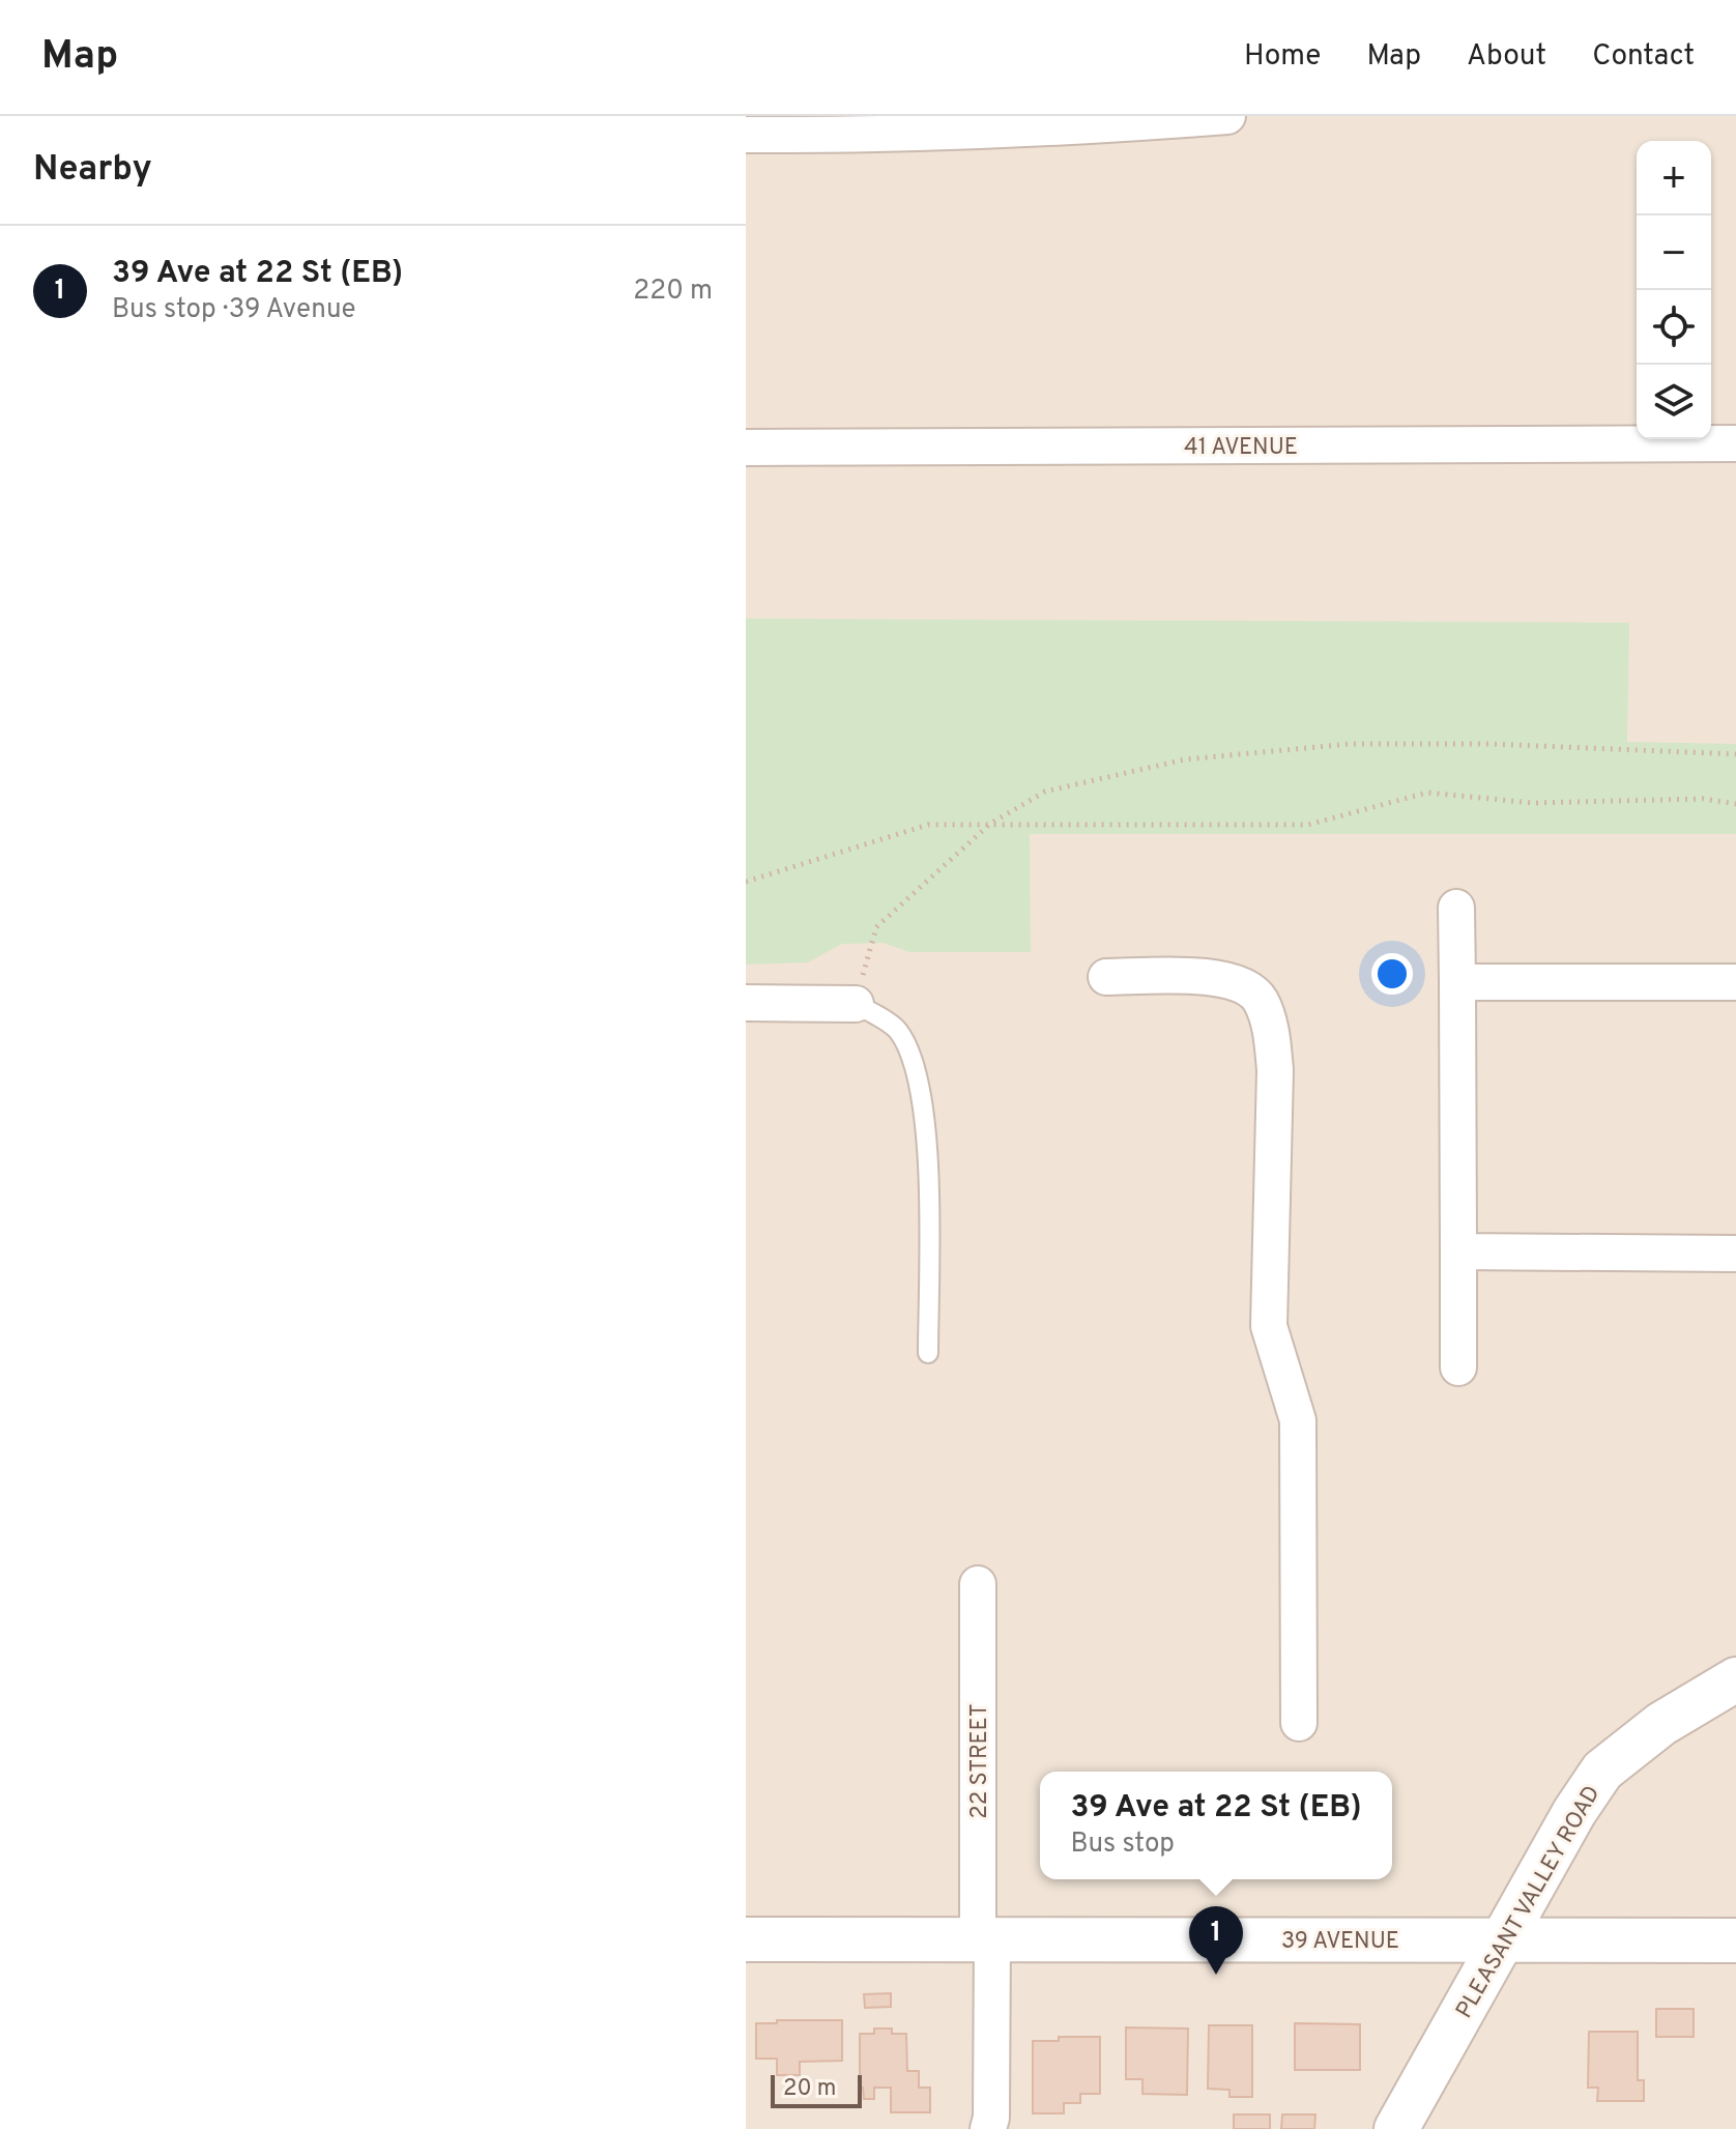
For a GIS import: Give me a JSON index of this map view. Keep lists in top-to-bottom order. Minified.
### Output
{"streets":{"street":["41 AVENUE","22 STREET","PLEASANT VALLEY ROAD","39 AVENUE"]},"crossings":[["22 STREET","39 AVENUE"],["PLEASANT VALLEY ROAD","39 AVENUE"]],"scale_bar":"20 m","page":{"header":"Map","nav":["Home","Map","About","Contact"],"heading":"Nearby","map_buttons":["+","−"],"list":[{"mark":"1","name":"39 Ave at 22 St (EB)","note":"Bus stop · 39 Avenue","value":"220 m"}],"popup":["39 Ave at 22 St (EB)","Bus stop"],"pins":"1","scale":"20 m"}}
